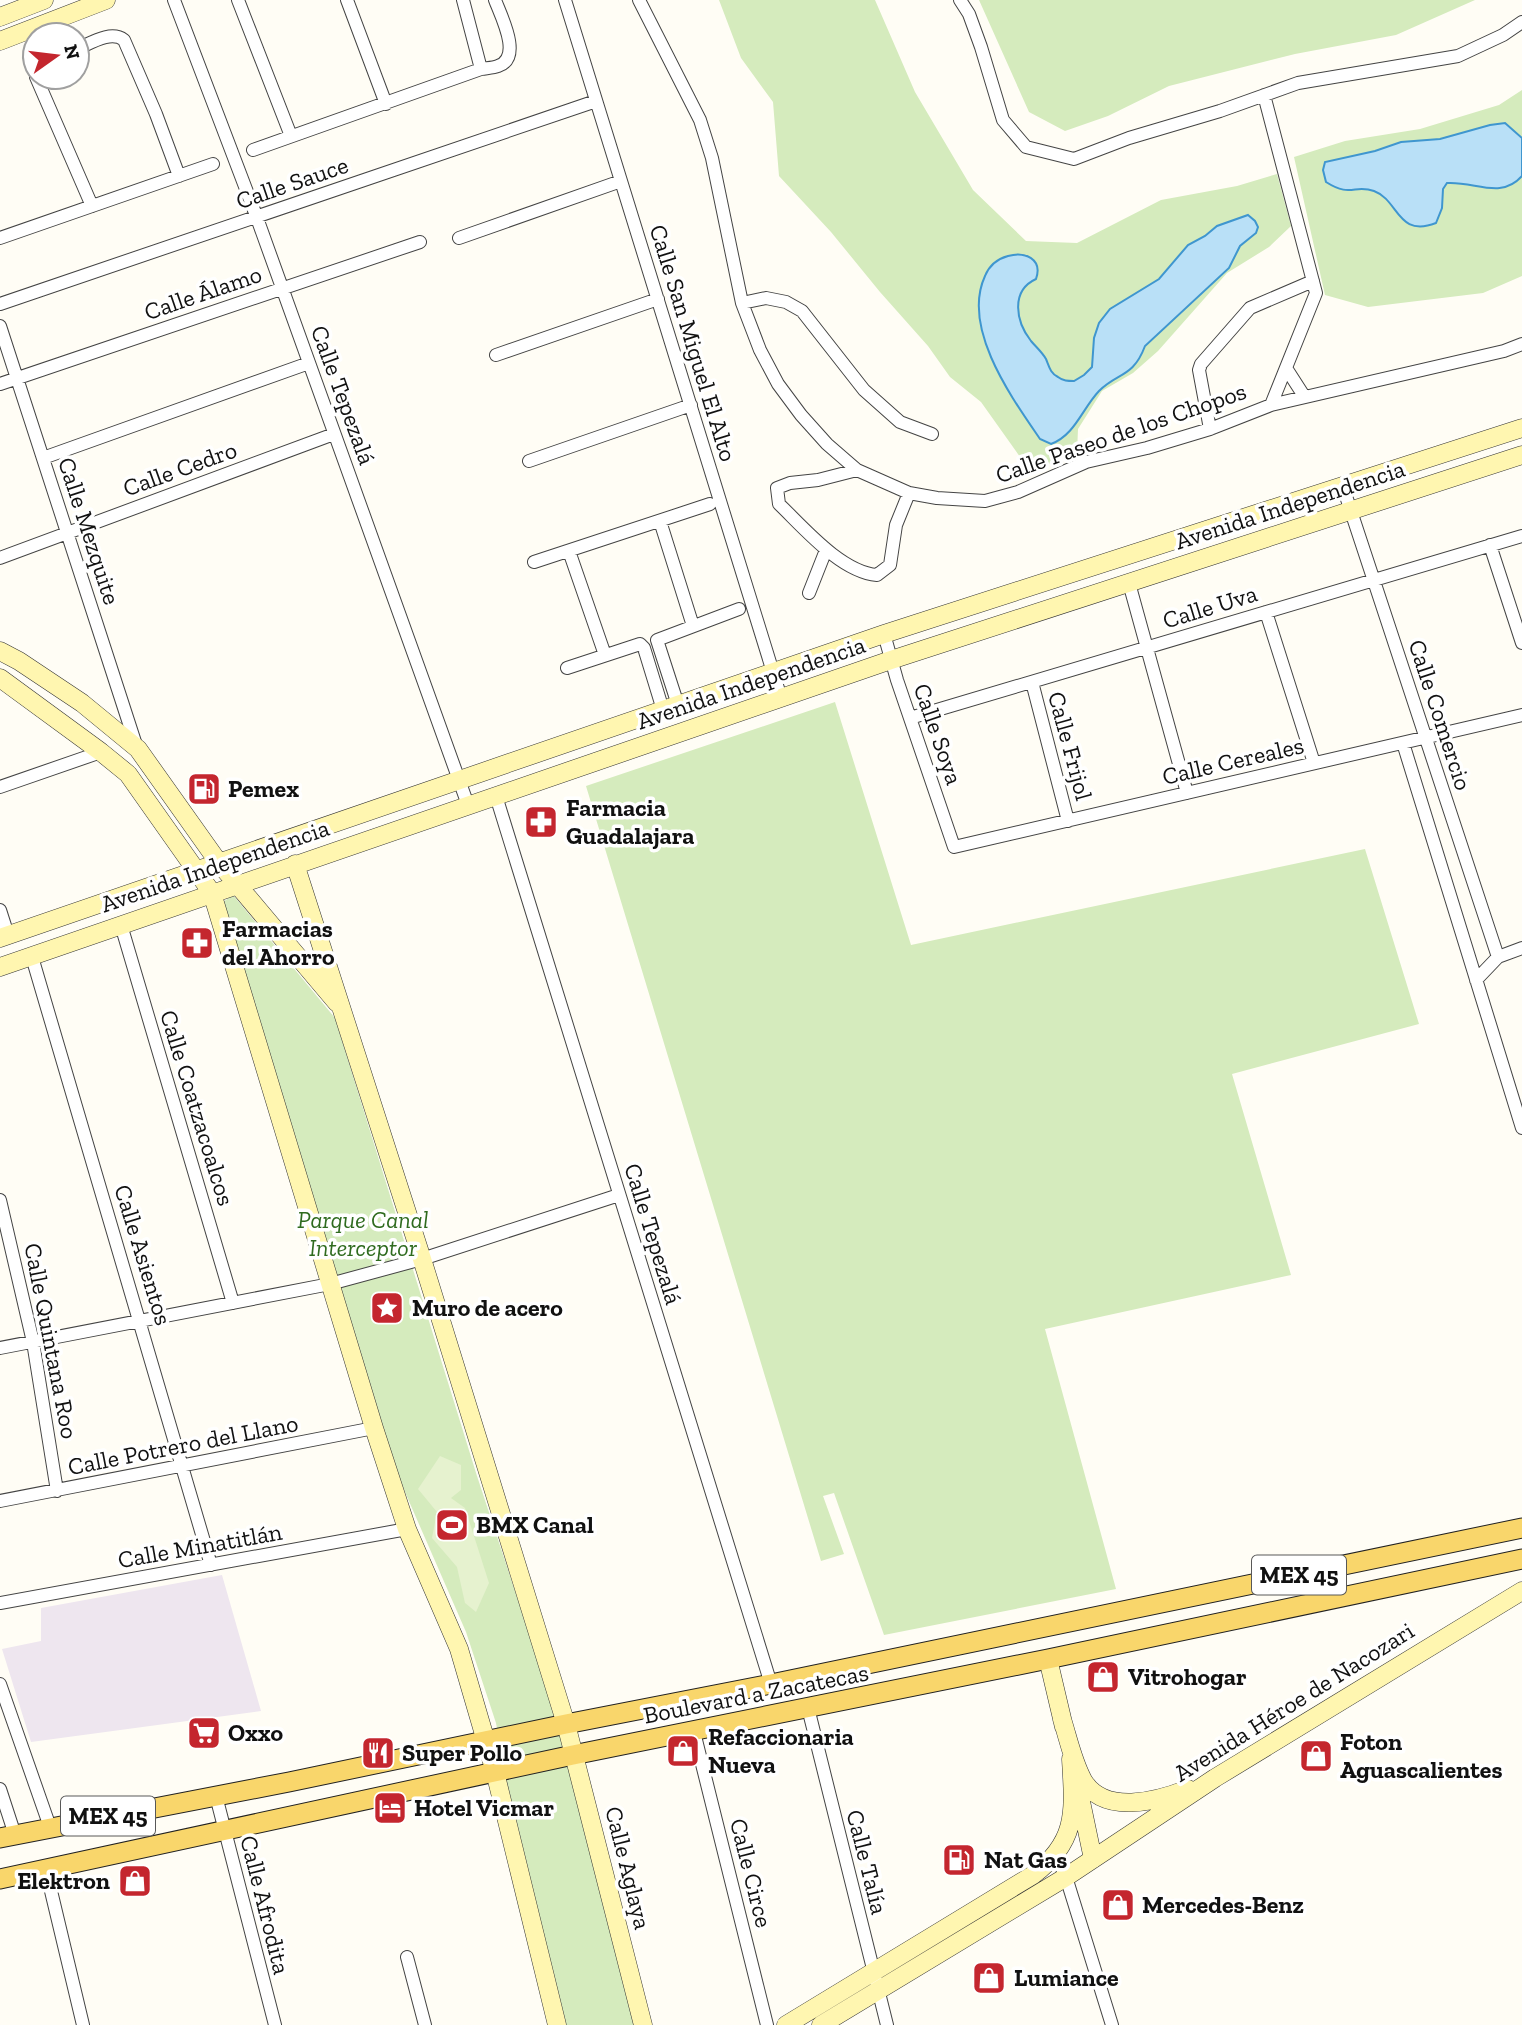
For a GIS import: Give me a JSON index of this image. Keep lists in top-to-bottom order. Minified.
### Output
{"streets":{"main road":["Avenida Independencia","MEX 45","Boulevard a Zacatecas","Avenida Héroe de Nacozari","Calle Aglaya"],"street":["Calle Sauce","Calle Álamo","Calle San Miguel El Alto","Calle Tepezalá","Calle Paseo de los Chopos","Calle Cedro","Calle Mezquite","Calle Uva","Calle Comercio","Calle Soya","Calle Frijol","Calle Cereales","Calle Coatzacoalcos","Calle Asientos","Calle Quintana Roo","Calle Potrero del Llano","Calle Minatitlán","Calle Talía","Calle Circe","Calle Afrodita"]},"crossings":[["Calle Sauce","Calle San Miguel El Alto"],["Calle Sauce","Calle Tepezalá"],["Calle Álamo","Calle Tepezalá"],["Calle Álamo","Calle Mezquite"],["Calle San Miguel El Alto","Avenida Independencia"],["Calle Tepezalá","Calle Cedro"],["Calle Tepezalá","Avenida Independencia"],["Calle Tepezalá","Boulevard a Zacatecas"],["Calle Cedro","Calle Mezquite"],["Avenida Independencia","Calle Comercio"],["Avenida Independencia","Calle Soya"],["Avenida Independencia","Calle Coatzacoalcos"],["Avenida Independencia","Calle Asientos"],["Avenida Independencia","Calle Aglaya"],["Calle Uva","Calle Comercio"],["Calle Uva","Calle Soya"],["Calle Uva","Calle Frijol"],["Calle Comercio","Calle Cereales"],["Calle Soya","Calle Cereales"],["Calle Frijol","Calle Cereales"],["Calle Asientos","Calle Potrero del Llano"],["Calle Asientos","Calle Minatitlán"],["Calle Quintana Roo","Calle Potrero del Llano"],["Boulevard a Zacatecas","Calle Talía"],["Boulevard a Zacatecas","Calle Aglaya"],["Boulevard a Zacatecas","Calle Circe"],["Boulevard a Zacatecas","Calle Afrodita"],["Avenida Héroe de Nacozari","Calle Talía"]],"parks":["Parque Canal Interceptor"],"places":{"fuel station":["Pemex","Nat Gas"],"pharmacy":["Farmacia Guadalajara","Farmacias del Ahorro"],"place":["Muro de acero"],"sports":["BMX Canal"],"shop":["Vitrohogar","Refaccionaria Nueva","Foton Aguascalientes","Elektron","Mercedes-Benz","Lumiance"],"supermarket":["Oxxo"],"restaurant":["Super Pollo"],"hotel":["Hotel Vicmar"]},"north":"right"}
